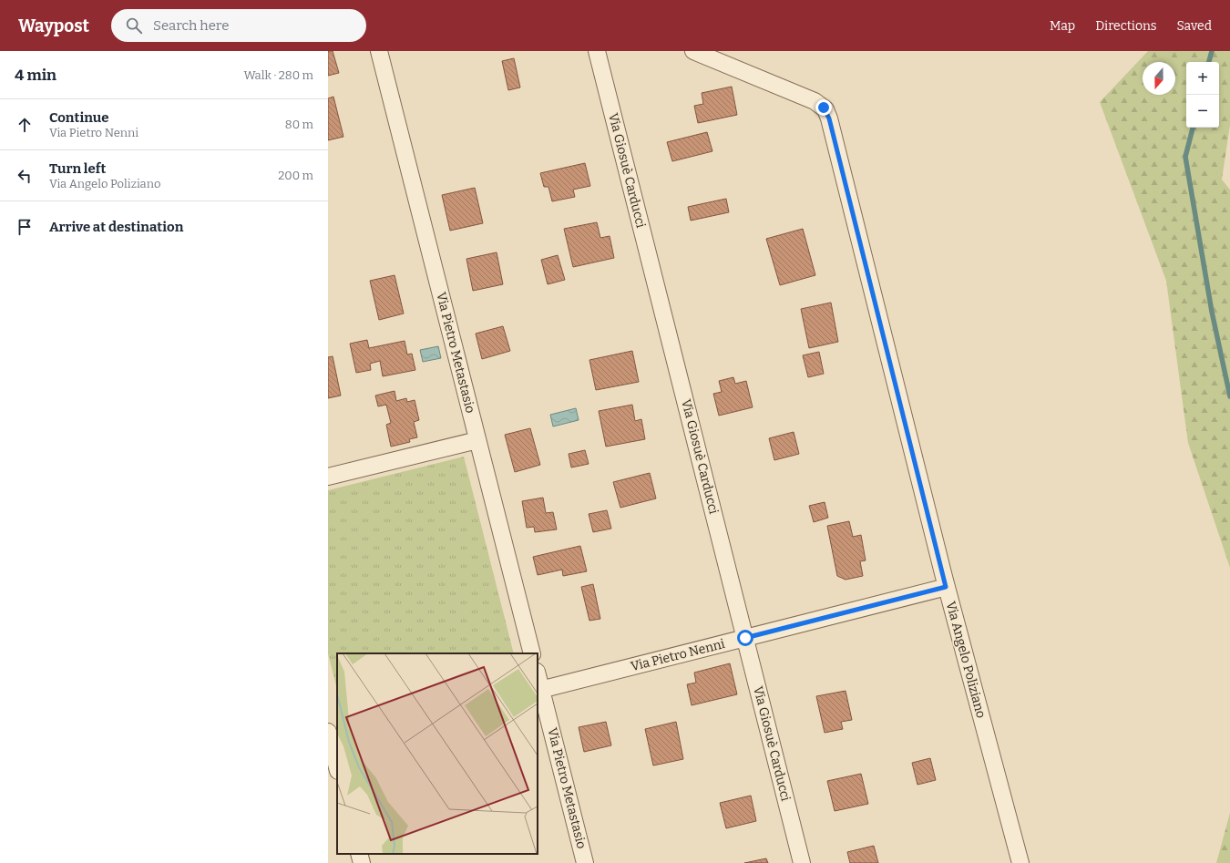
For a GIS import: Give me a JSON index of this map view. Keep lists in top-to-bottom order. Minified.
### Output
{"streets":{"street":["Via Giosuè Carducci","Via Pietro Metastasio","Via Pietro Nenni","Via Angelo Poliziano"]},"crossings":[["Via Giosuè Carducci","Via Pietro Nenni"],["Via Pietro Metastasio","Via Pietro Nenni"],["Via Pietro Nenni","Via Angelo Poliziano"]],"north":"bottom","page":{"header":"Waypost","search":"Search here","nav":["Map","Directions","Saved"],"heading":["4 min","Walk · 280 m"],"map_buttons":["+","−"],"list":[["Continue","Via Pietro Nenni","80 m"],["Turn left","Via Angelo Poliziano","200 m"],"Arrive at destination"]}}
